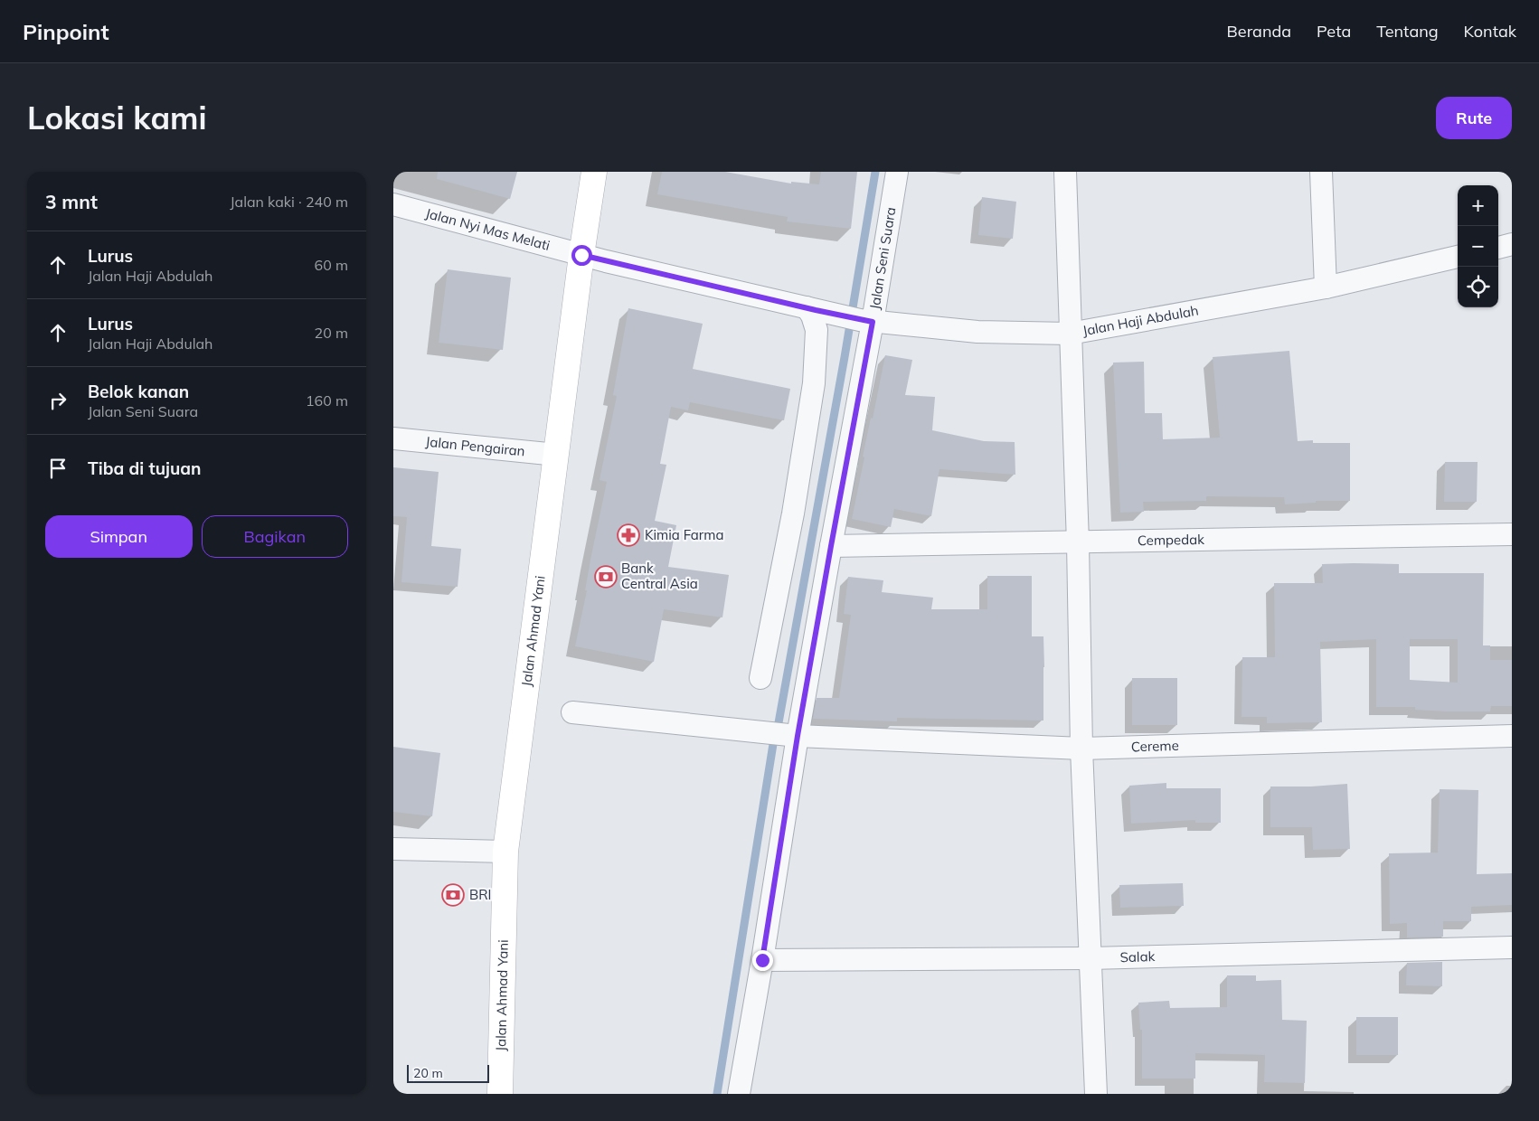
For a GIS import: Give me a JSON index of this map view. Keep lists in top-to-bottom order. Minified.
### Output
{"streets":{"street":["Jalan Nyi Mas Melati","Jalan Seni Suara","Jalan Haji Abdulah","Jalan Pengairan","Cempedak","Jalan Ahmad Yani","Cereme","Salak"]},"crossings":[["Jalan Nyi Mas Melati","Jalan Haji Abdulah"],["Jalan Nyi Mas Melati","Jalan Ahmad Yani"],["Jalan Seni Suara","Jalan Haji Abdulah"],["Jalan Seni Suara","Cempedak"],["Jalan Seni Suara","Cereme"],["Jalan Seni Suara","Salak"],["Jalan Haji Abdulah","Jalan Ahmad Yani"],["Jalan Pengairan","Jalan Ahmad Yani"]],"places":{"pharmacy":["Kimia Farma"],"bank":["Bank Central Asia","BRI"]},"scale_bar":"20 m","page":{"header":"Pinpoint","nav":["Beranda","Peta","Tentang","Kontak"],"buttons":["Rute",["Simpan","Bagikan"]],"title":"Lokasi kami","heading":["3 mnt","Jalan kaki · 240 m"],"map_buttons":["+","−"],"list":[["Lurus","Jalan Haji Abdulah","60 m"],["Lurus","Jalan Haji Abdulah","20 m"],["Belok kanan","Jalan Seni Suara","160 m"],"Tiba di tujuan"],"scale":"20 m"}}
